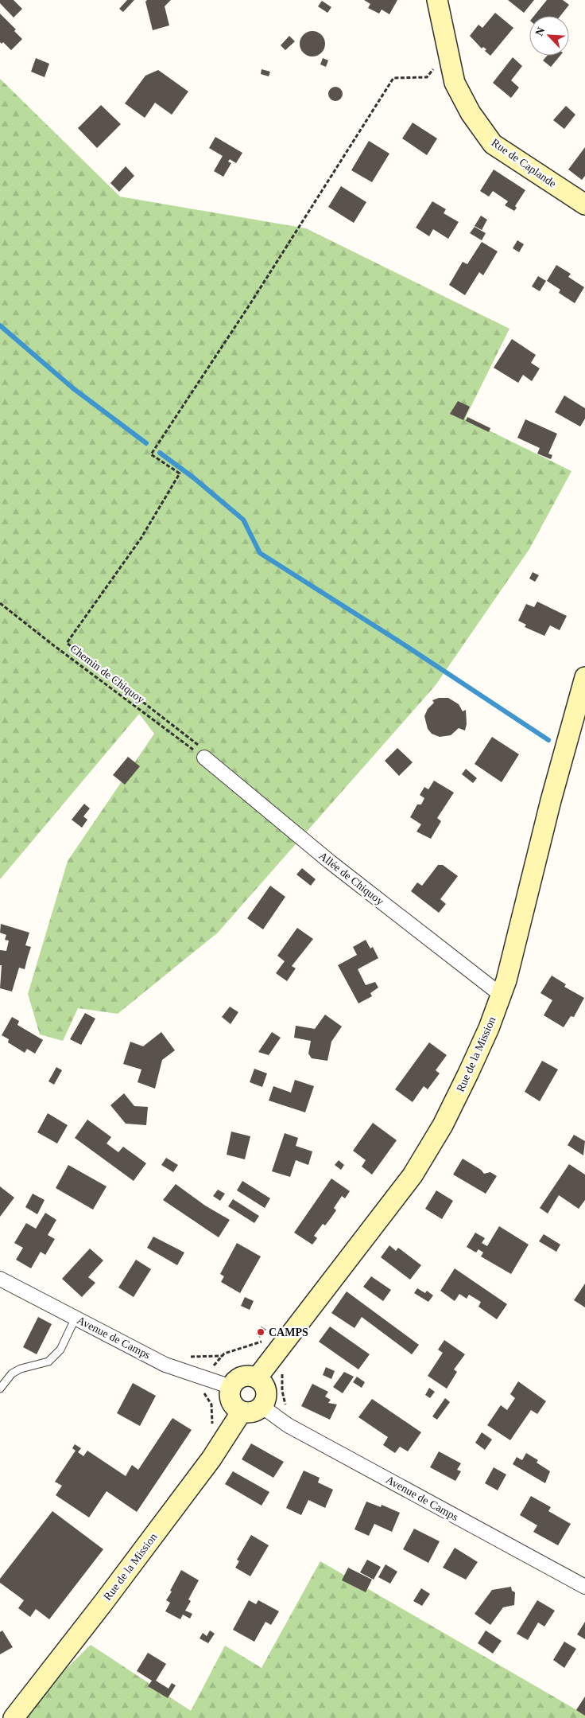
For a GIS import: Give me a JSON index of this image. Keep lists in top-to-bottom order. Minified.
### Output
{"streets":{"main road":["Rue de Caplande","Rue de la Mission"],"street":["Allée de Chiquoy","Avenue de Camps"],"path":["Chemin de Chiquoy"]},"crossings":[["Chemin de Chiquoy","Allée de Chiquoy"],["Allée de Chiquoy","Rue de la Mission"],["Rue de la Mission","Avenue de Camps"]],"places":["CAMPS"],"north":"top left"}
